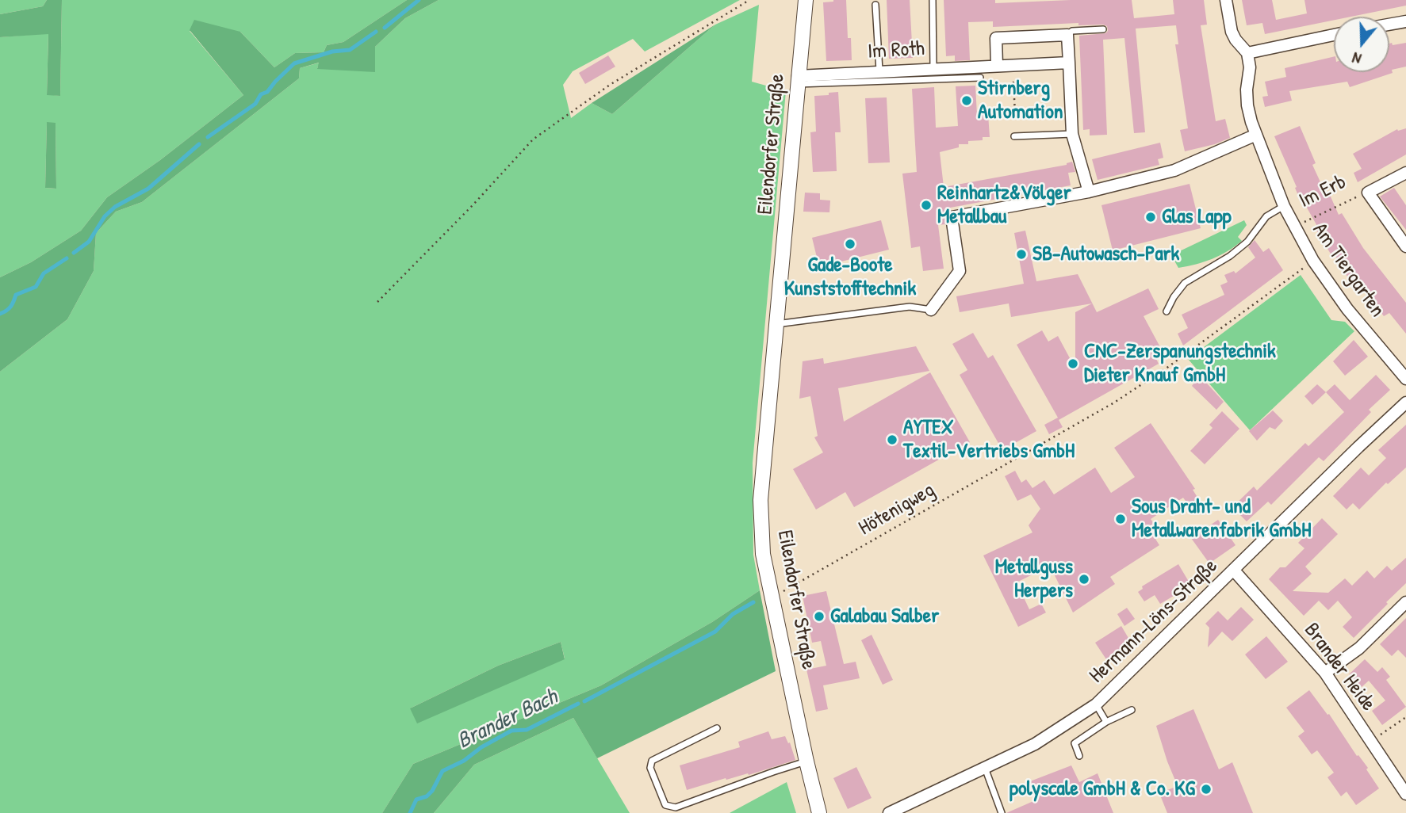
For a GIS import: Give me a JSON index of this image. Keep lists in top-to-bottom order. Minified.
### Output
{"streets":{"street":["Im Roth","Eilendorfer Straße","Im Erb","Am Tiergarten","Hermann-Löns-Straße","Brander Heide"],"path":["Hötenigweg"]},"crossings":[["Im Roth","Eilendorfer Straße"],["Eilendorfer Straße","Hötenigweg"],["Im Erb","Am Tiergarten"],["Am Tiergarten","Hötenigweg"],["Hermann-Löns-Straße","Brander Heide"]],"water":["Brander Bach"],"places":["Stirnberg Automation","Reinhartz&Völger Metallbau","Glas Lapp","Gade-Boote Kunststofftechnik","SB-Autowasch-Park","CNC-Zerspanungstechnik Dieter Knauf GmbH","AYTEX Textil-Vertriebs GmbH","Sous Draht- und Metallwarenfabrik GmbH","Metallguss Herpers","Galabau Salber","polyscale GmbH & Co. KG"],"north":"bottom"}
